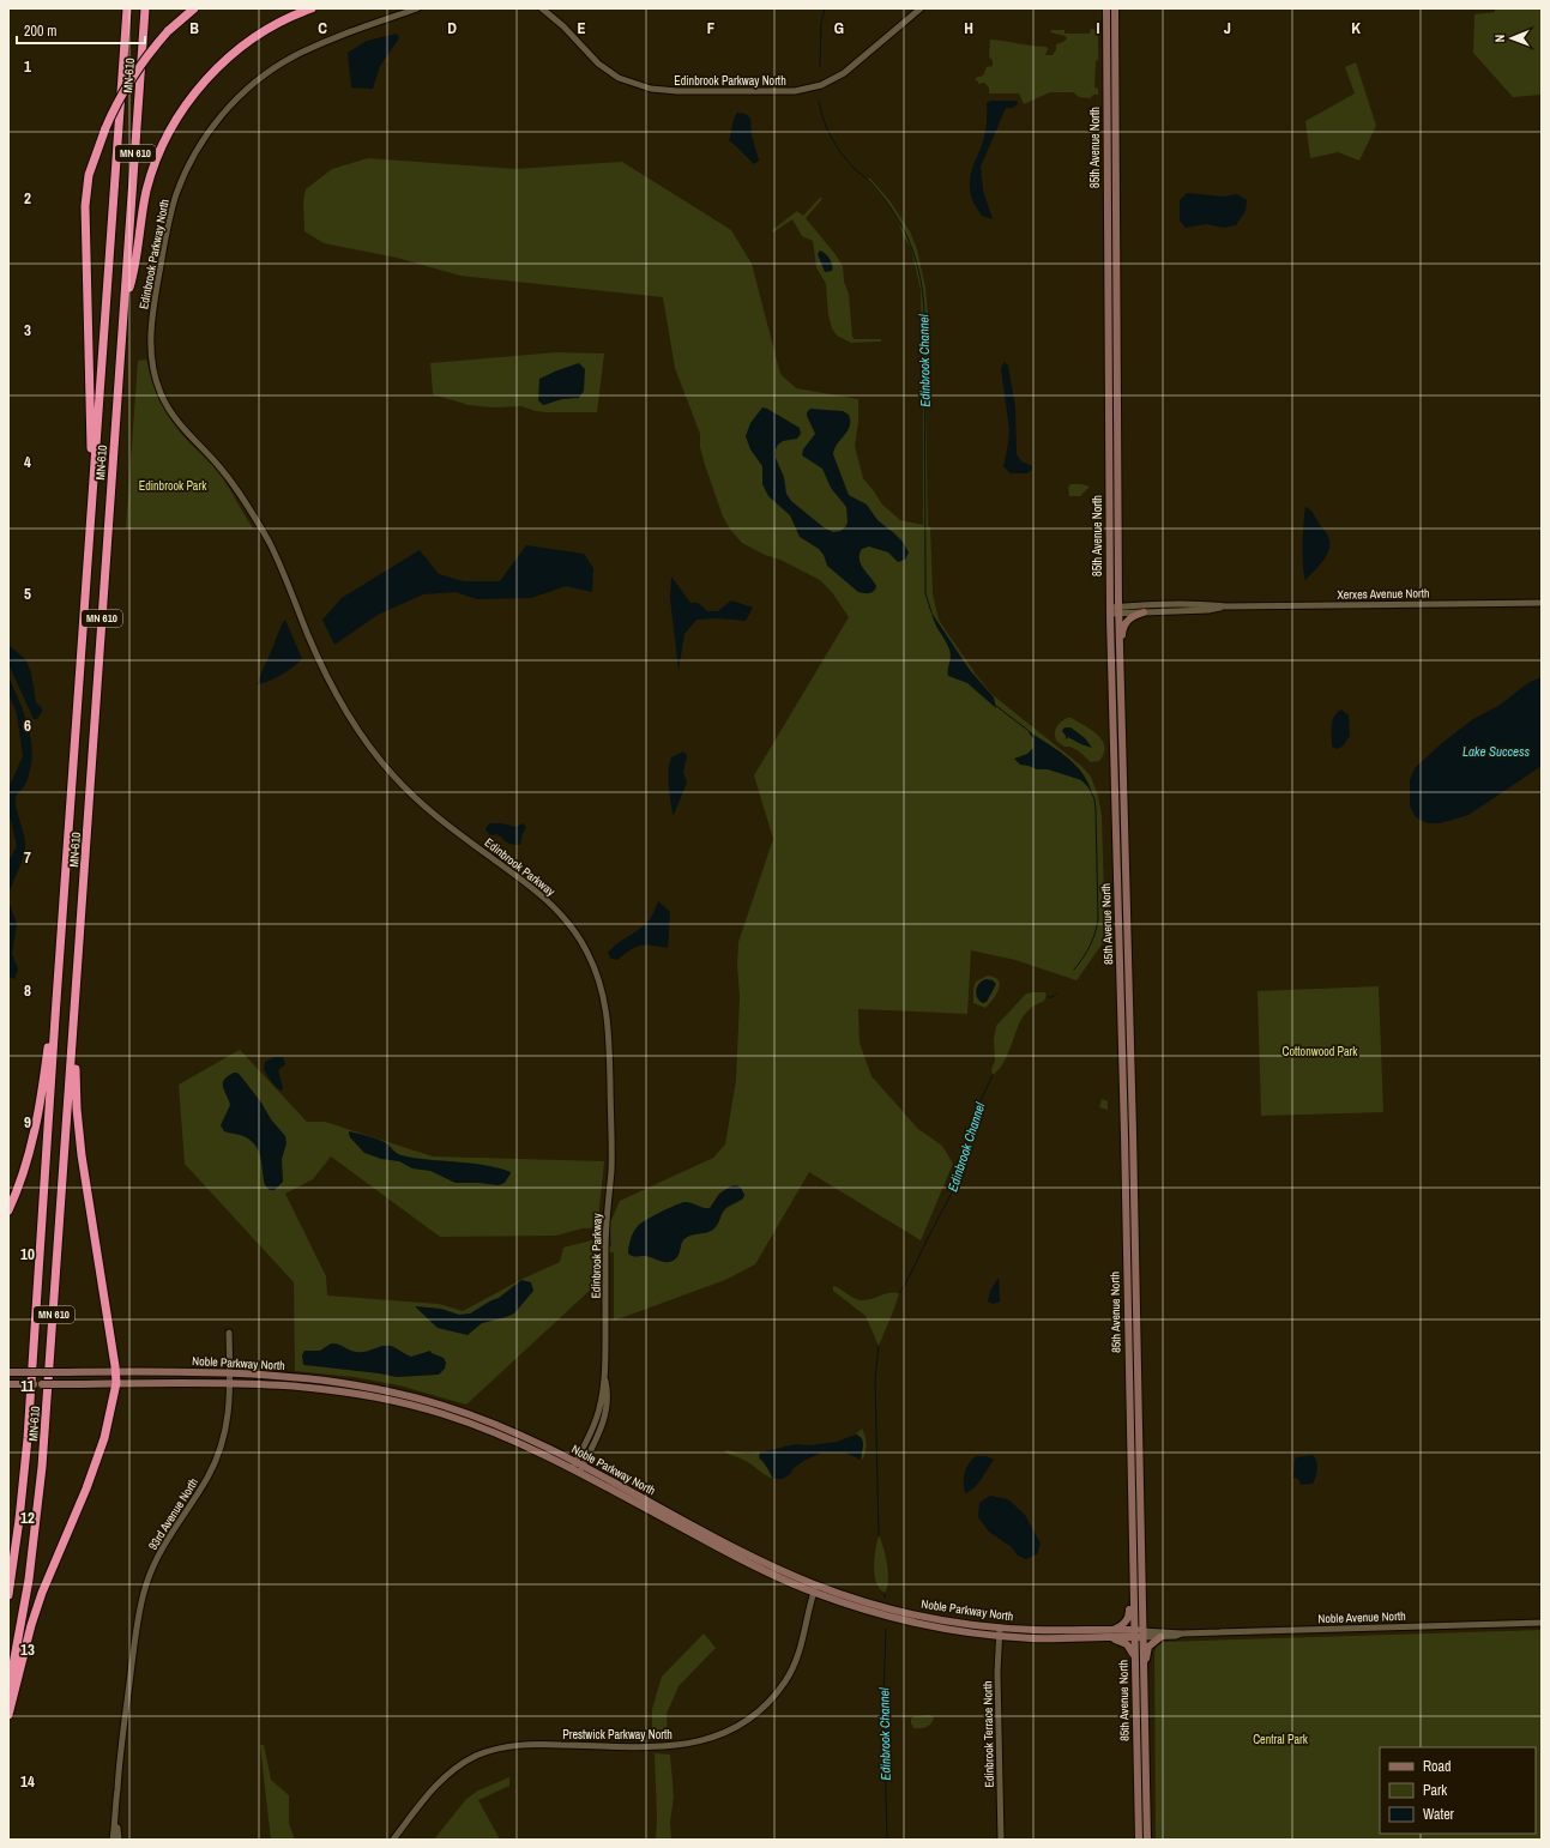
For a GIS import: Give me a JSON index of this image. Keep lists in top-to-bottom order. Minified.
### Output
{"streets":{"highway":["MN-610","MN 610"],"main road":["85th Avenue North","Noble Parkway North"],"street":["Edinbrook Parkway North","Xerxes Avenue North","Edinbrook Parkway","93rd Avenue North","Noble Avenue North","Prestwick Parkway North","Edinbrook Terrace North"]},"crossings":[["Edinbrook Parkway North","Edinbrook Parkway"],["85th Avenue North","Xerxes Avenue North"],["85th Avenue North","Noble Parkway North"],["85th Avenue North","Noble Avenue North"],["Edinbrook Parkway","Noble Parkway North"],["Noble Parkway North","93rd Avenue North"],["Noble Parkway North","Noble Avenue North"],["Noble Parkway North","Prestwick Parkway North"],["Noble Parkway North","Edinbrook Terrace North"]],"water":["Edinbrook Channel","Lake Success"],"parks":["Edinbrook Park","Cottonwood Park","Central Park"],"legend":["Road","Park","Water"],"scale_bar":"200 m","north":"left","grid":{"columns":["B","C","D","E","F","G","H","I","J","K"],"rows":["1","2","3","4","5","6","7","8","9","10","11","12","13","14"]}}
